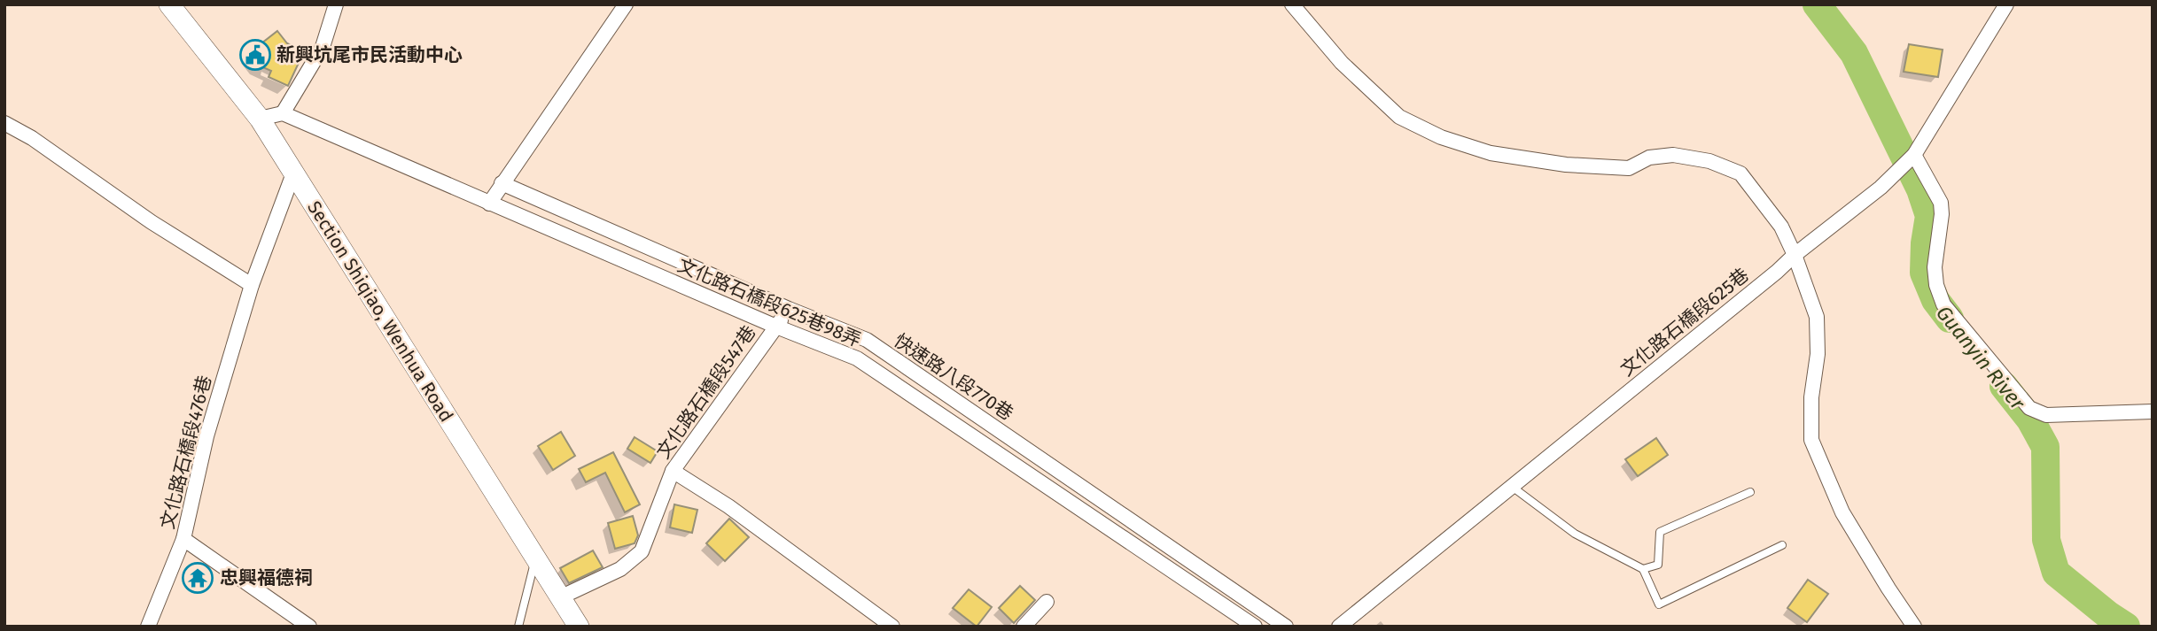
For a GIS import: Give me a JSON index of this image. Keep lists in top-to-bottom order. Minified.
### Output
{"streets":{"main road":["Section Shiqiao, Wenhua Road"],"street":["文化路石橋段625巷98弄","文化路石橋段625巷","快速路八段770巷","文化路石橋段547巷","文化路石橋段476巷"]},"crossings":[["文化路石橋段625巷98弄","文化路石橋段547巷"],["Section Shiqiao, Wenhua Road","文化路石橋段547巷"],["Section Shiqiao, Wenhua Road","文化路石橋段476巷"],["快速路八段770巷","文化路石橋段547巷"]],"water":["Guanyin River"],"places":{"public building":["新興坑尾市民活動中心"],"temple":["忠興福德祠"]}}
